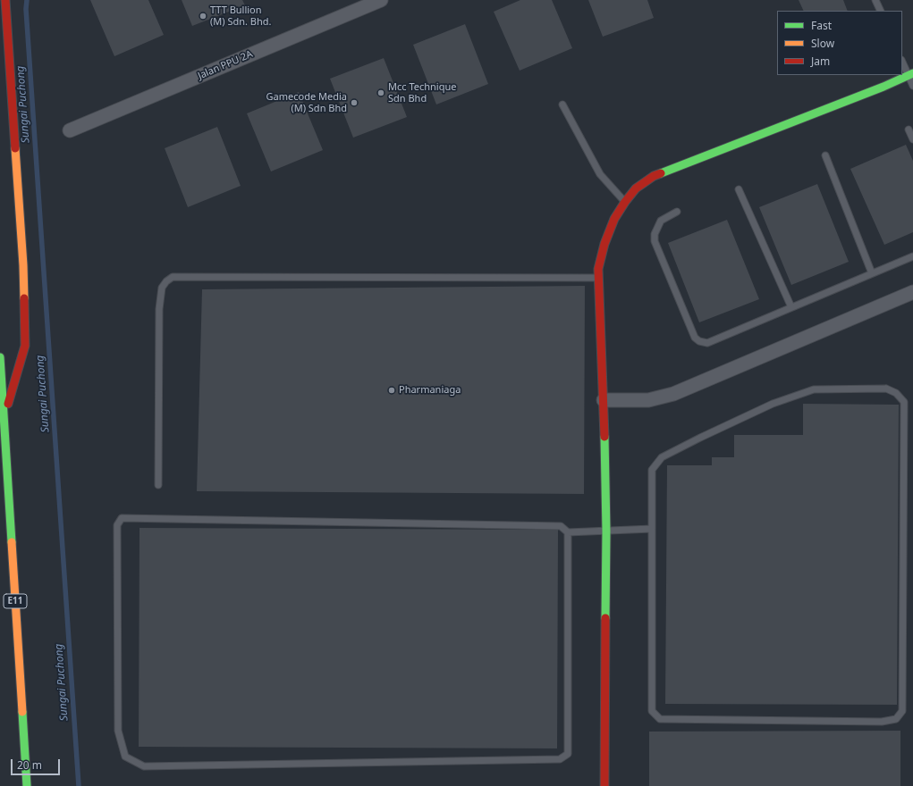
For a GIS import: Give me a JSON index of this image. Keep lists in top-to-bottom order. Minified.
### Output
{"streets":{"main road":["E11"],"street":["Jalan PPU 2A"]},"water":["Sungai Puchong"],"places":["TTT Bullion (M) Sdn. Bhd.","Mcc Technique Sdn Bhd","Gamecode Media (M) Sdn Bhd","Pharmaniaga"],"legend":["Fast","Slow","Jam"],"scale_bar":"20 m"}
